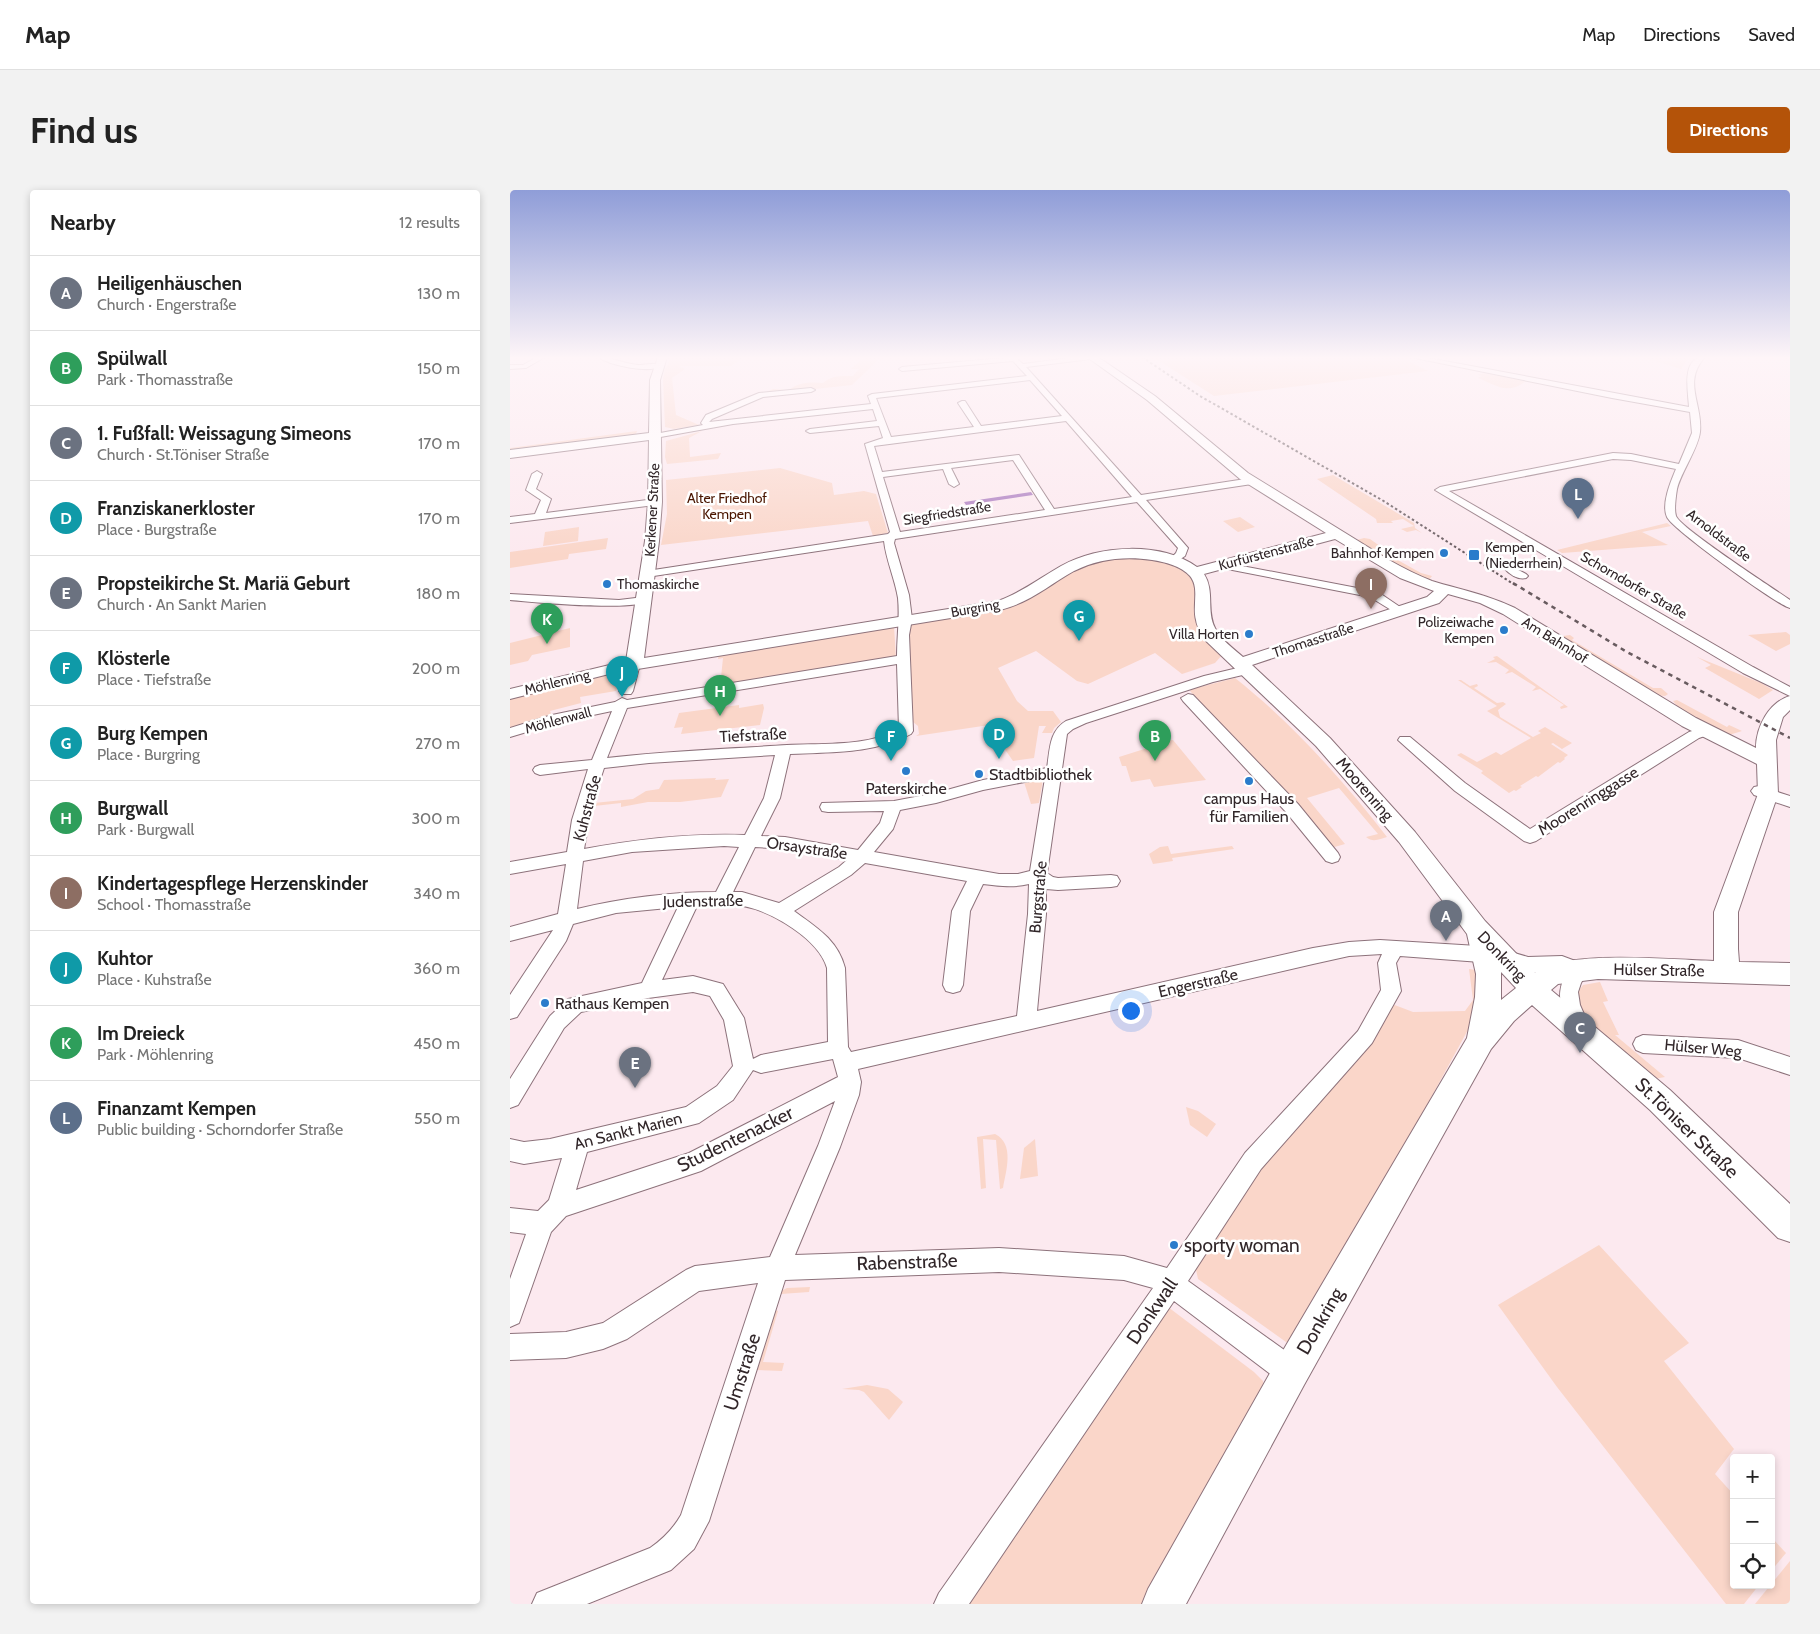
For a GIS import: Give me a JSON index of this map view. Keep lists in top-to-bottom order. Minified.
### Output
{"streets":{"main road":["Kerkener Straße","Kurfürstenstraße","Burgring","Thomasstraße","Am Bahnhof","Möhlenring","Moorenring","Donkring","Hülser Straße","St.Töniser Straße"],"street":["Siegfriedstraße","Arnoldstraße","Schorndorfer Straße","Möhlenwall","Tiefstraße","Moorenringgasse","Kuhstraße","Orsaystraße","Burgstraße","Judenstraße","Engerstraße","Hülser Weg","An Sankt Marien","Studentenacker","Rabenstraße","Donkwall","Umstraße"]},"crossings":[["Kerkener Straße","Siegfriedstraße"],["Kerkener Straße","Burgring"],["Kerkener Straße","Möhlenring"],["Kerkener Straße","Kuhstraße"],["Siegfriedstraße","Am Bahnhof"],["Arnoldstraße","Schorndorfer Straße"],["Kurfürstenstraße","Burgring"],["Kurfürstenstraße","Am Bahnhof"],["Burgring","Möhlenring"],["Burgring","Kuhstraße"],["Thomasstraße","Am Bahnhof"],["Thomasstraße","Moorenring"],["Thomasstraße","Burgstraße"],["Am Bahnhof","Moorenringgasse"],["Möhlenring","Kuhstraße"],["Möhlenwall","Tiefstraße"],["Möhlenwall","Kuhstraße"],["Tiefstraße","Kuhstraße"],["Moorenring","Donkring"],["Kuhstraße","Orsaystraße"],["Kuhstraße","Judenstraße"],["Orsaystraße","Burgstraße"],["Burgstraße","Engerstraße"],["Judenstraße","Engerstraße"],["Judenstraße","Studentenacker"],["Judenstraße","Umstraße"],["Donkring","Hülser Straße"],["Donkring","Engerstraße"],["Donkring","St.Töniser Straße"],["Donkring","Rabenstraße"],["Hülser Straße","Engerstraße"],["Hülser Straße","St.Töniser Straße"],["Engerstraße","St.Töniser Straße"],["Engerstraße","Studentenacker"],["Engerstraße","Donkwall"],["Engerstraße","Umstraße"],["Studentenacker","Umstraße"],["Rabenstraße","Donkwall"],["Rabenstraße","Umstraße"]],"parks":["Alter Friedhof Kempen"],"places":{"other":["Bahnhof Kempen","Thomaskirche","Polizeiwache Kempen","Villa Horten","Paterskirche","Stadtbibliothek","campus Haus für Familien","Rathaus Kempen","sporty woman"],"transit":["Kempen (Niederrhein)"]},"page":{"header":"Map","nav":["Map","Directions","Saved"],"buttons":"Directions","title":"Find us","heading":["Nearby","12 results"],"list":[{"mark":"A","name":"Heiligenhäuschen","note":"Church · Engerstraße","value":"130 m"},{"mark":"B","name":"Spülwall","note":"Park · Thomasstraße","value":"150 m"},{"mark":"C","name":"1. Fußfall: Weissagung Simeons","note":"Church · St.Töniser Straße","value":"170 m"},{"mark":"D","name":"Franziskanerkloster","note":"Place · Burgstraße","value":"170 m"},{"mark":"E","name":"Propsteikirche St. Mariä Geburt","note":"Church · An Sankt Marien","value":"180 m"},{"mark":"F","name":"Klösterle","note":"Place · Tiefstraße","value":"200 m"},{"mark":"G","name":"Burg Kempen","note":"Place · Burgring","value":"270 m"},{"mark":"H","name":"Burgwall","note":"Park · Burgwall","value":"300 m"},{"mark":"I","name":"Kindertagespflege Herzenskinder","note":"School · Thomasstraße","value":"340 m"},{"mark":"J","name":"Kuhtor","note":"Place · Kuhstraße","value":"360 m"},{"mark":"K","name":"Im Dreieck","note":"Park · Möhlenring","value":"450 m"},{"mark":"L","name":"Finanzamt Kempen","note":"Public building · Schorndorfer Straße","value":"550 m"}],"pins":["L","I","G","K","J","H","D","B","F","A","C","E"],"map_buttons":["+","−"]}}
